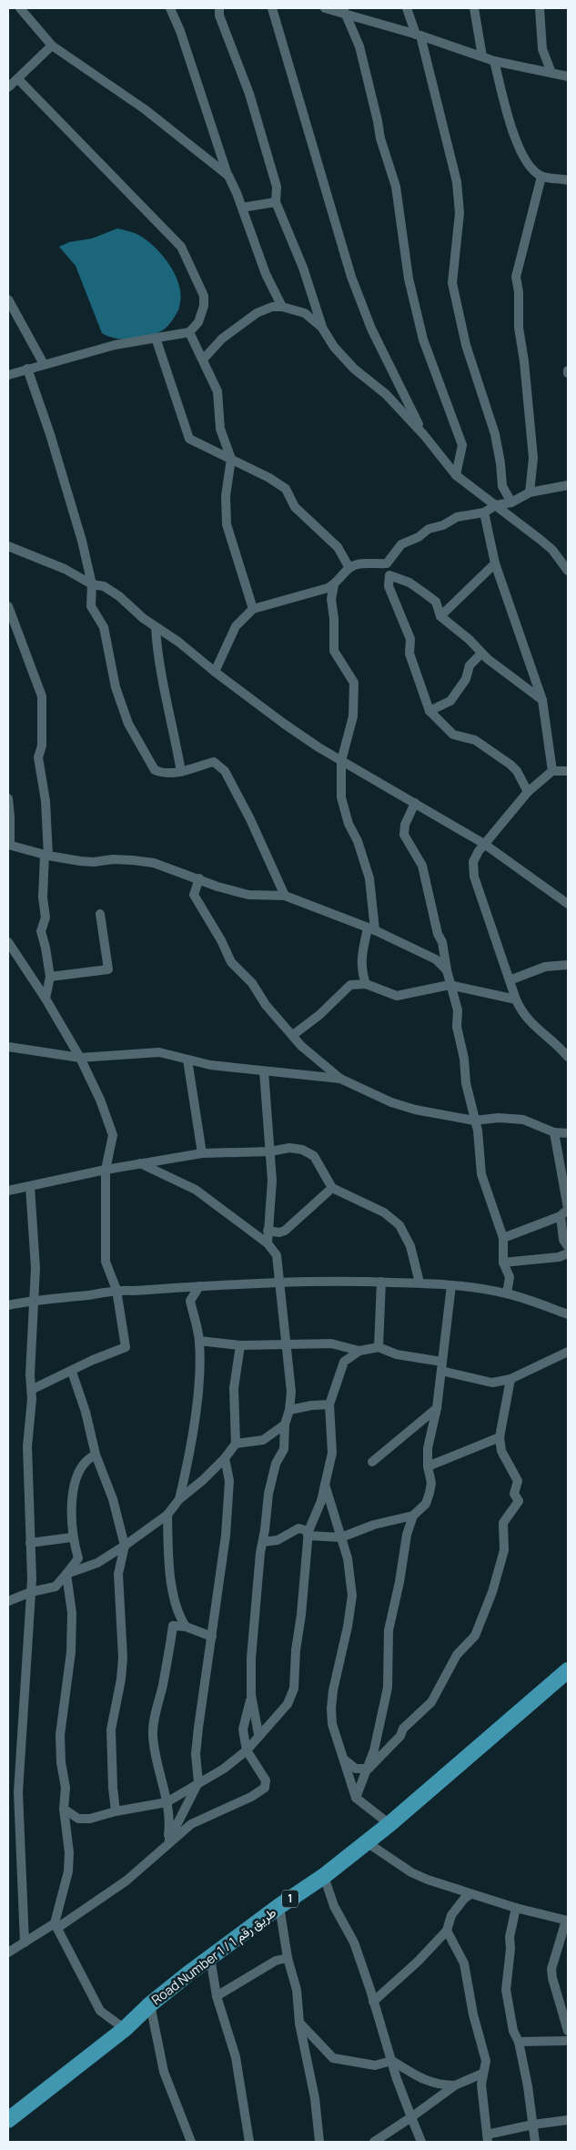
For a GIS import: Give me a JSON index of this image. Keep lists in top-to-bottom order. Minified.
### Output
{"streets":{"highway":["1","Road Number 1 / طريق رقم 1"]}}
